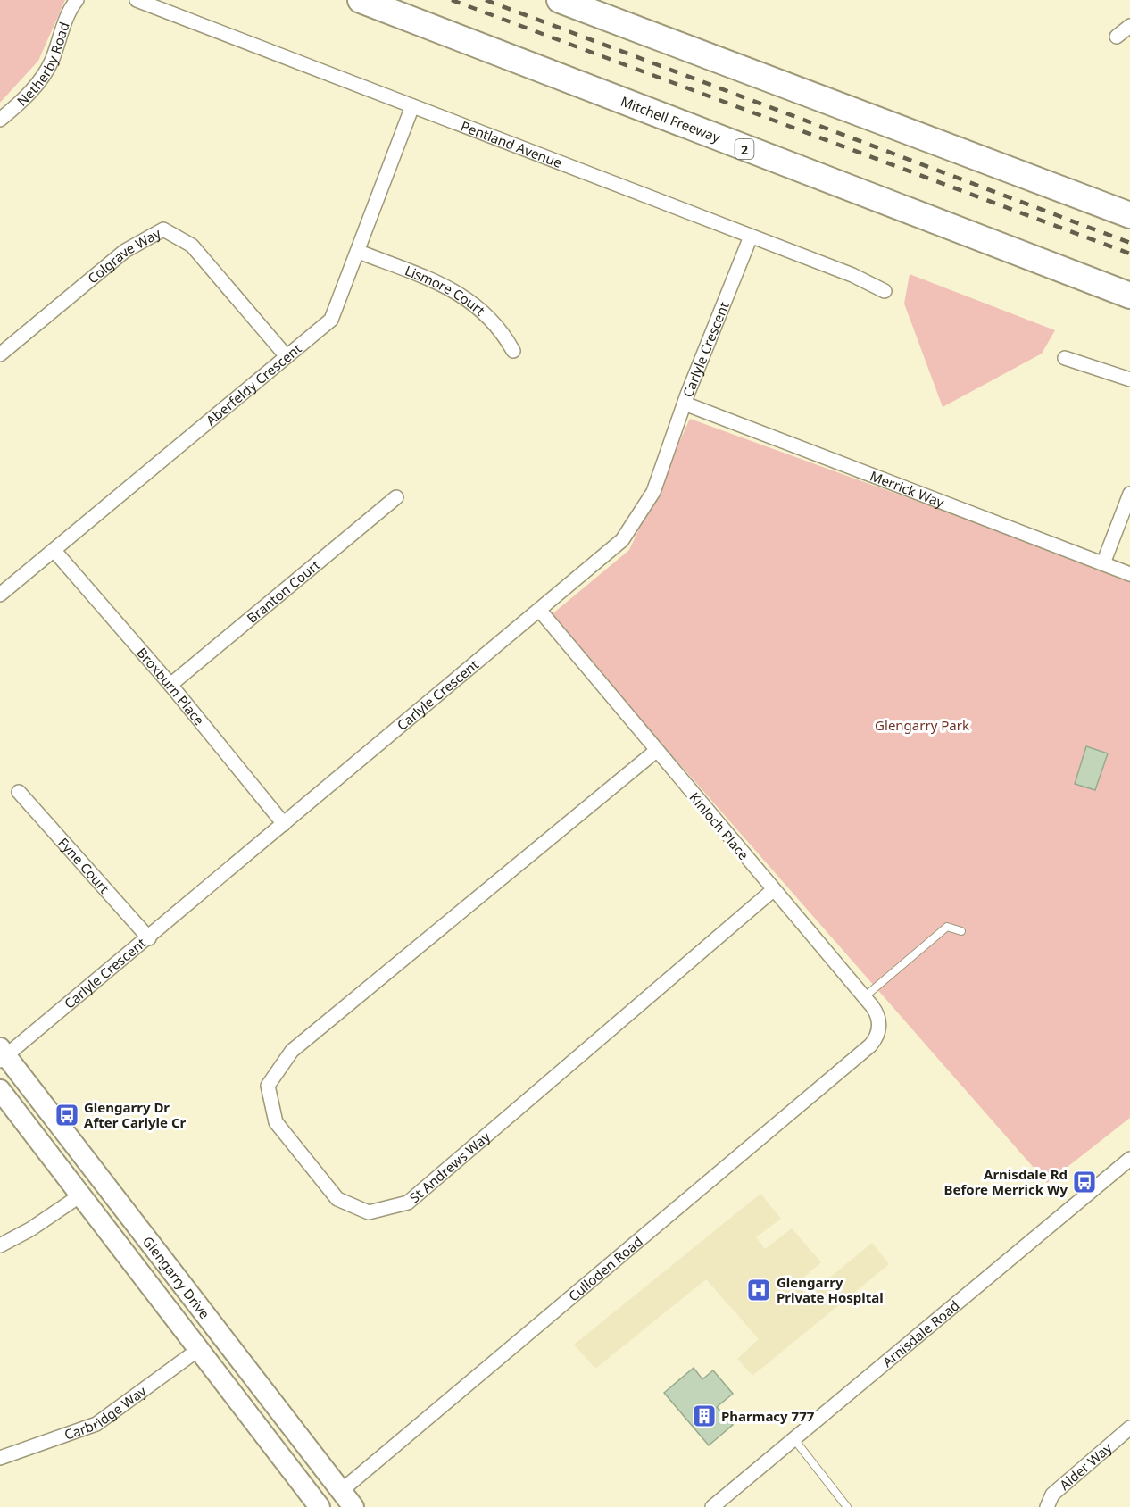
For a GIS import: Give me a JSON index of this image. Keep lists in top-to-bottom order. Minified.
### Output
{"streets":{"highway":["Mitchell Freeway","2"],"main road":["Glengarry Drive"],"street":["Netherby Road","Pentland Avenue","Colgrave Way","Lismore Court","Carlyle Crescent","Aberfeldy Crescent","Merrick Way","Branton Court","Broxburn Place","Kinloch Place","Fyne Court","St Andrews Way","Culloden Road","Arnisdale Road","Carbridge Way","Alder Way"]},"crossings":[["Pentland Avenue","Carlyle Crescent"],["Pentland Avenue","Aberfeldy Crescent"],["Colgrave Way","Aberfeldy Crescent"],["Lismore Court","Aberfeldy Crescent"],["Carlyle Crescent","Merrick Way"],["Carlyle Crescent","Broxburn Place"],["Carlyle Crescent","Kinloch Place"],["Carlyle Crescent","Fyne Court"],["Carlyle Crescent","Glengarry Drive"],["Aberfeldy Crescent","Broxburn Place"],["Branton Court","Broxburn Place"],["Kinloch Place","St Andrews Way"],["Kinloch Place","Culloden Road"],["Culloden Road","Glengarry Drive"],["Glengarry Drive","Carbridge Way"]],"parks":["Glengarry Park"],"places":{"bus stop":["Glengarry Dr After Carlyle Cr","Arnisdale Rd Before Merrick Wy"],"hospital":["Glengarry Private Hospital"],"building":["Pharmacy 777"]}}
